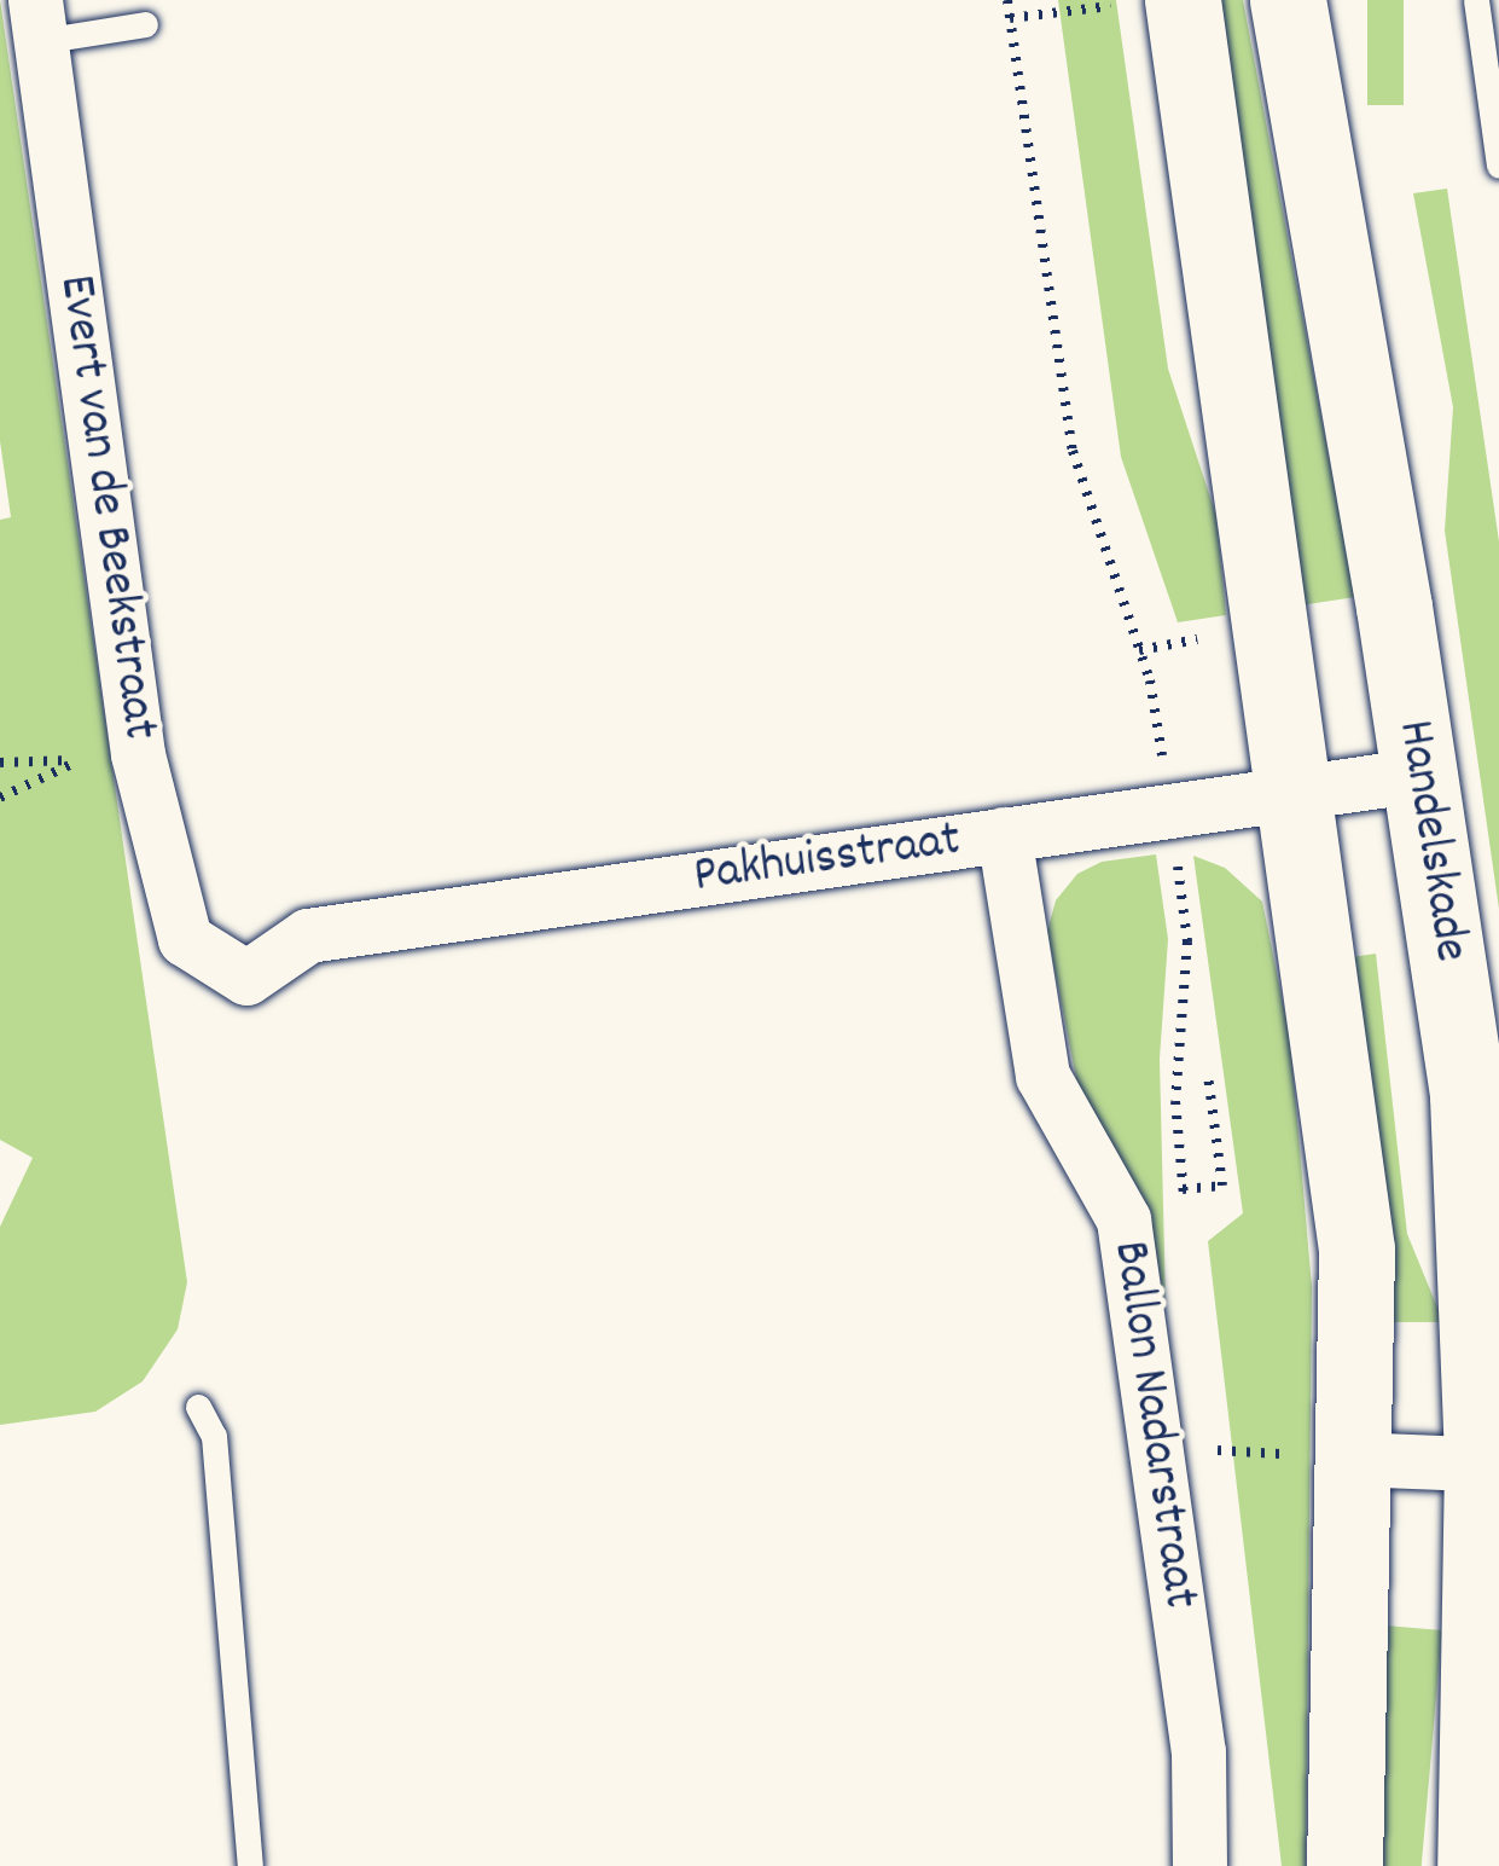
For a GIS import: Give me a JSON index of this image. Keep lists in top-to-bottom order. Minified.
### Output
{"streets":{"street":["Evert van de Beekstraat","Handelskade","Pakhuisstraat","Ballon Nadarstraat"]},"crossings":[["Evert van de Beekstraat","Pakhuisstraat"],["Handelskade","Pakhuisstraat"],["Pakhuisstraat","Ballon Nadarstraat"]]}
